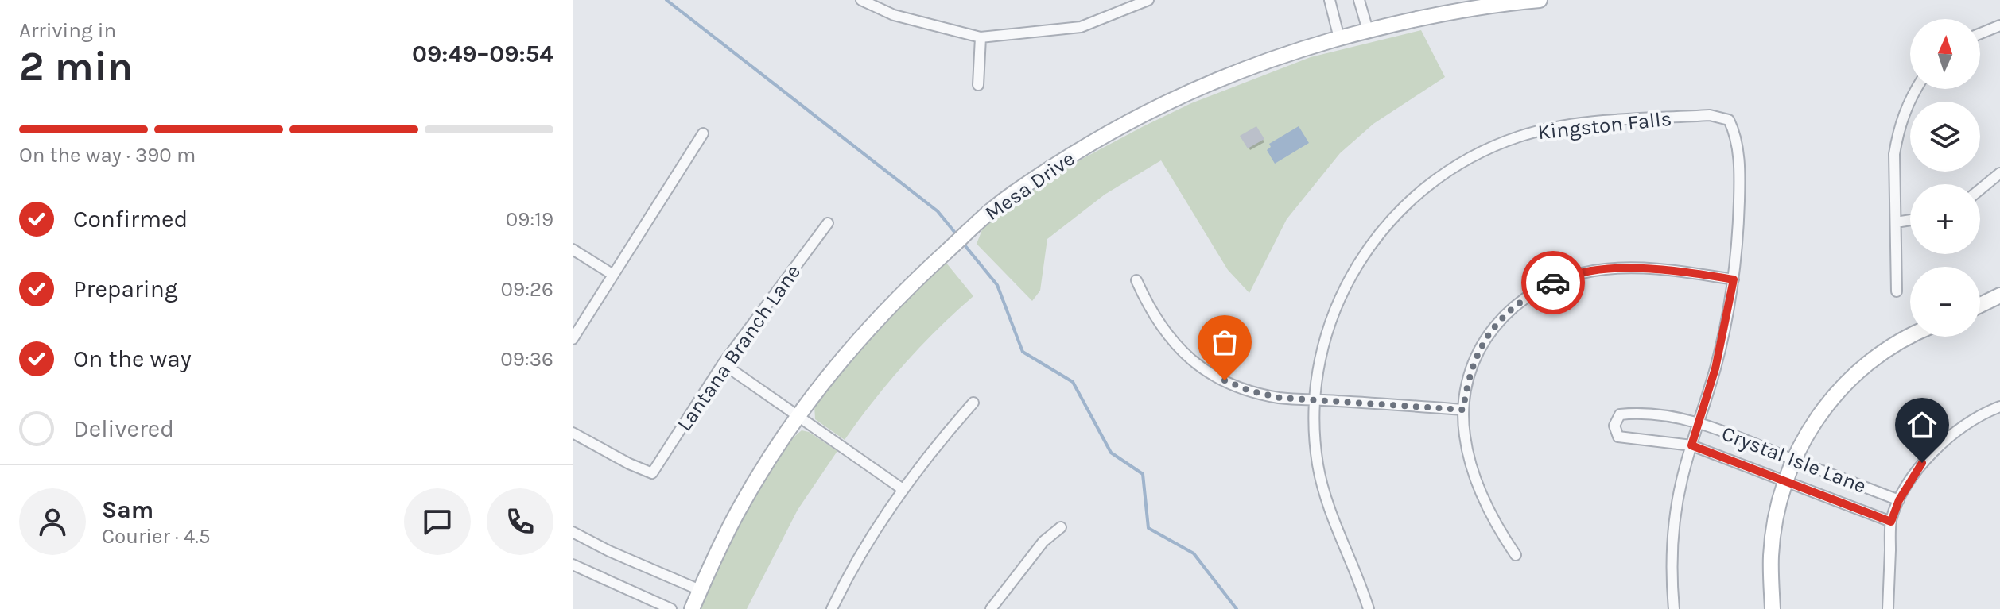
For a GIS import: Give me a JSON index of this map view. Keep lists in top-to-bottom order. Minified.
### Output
{"streets":{"street":["Kingston Falls","Mesa Drive","Lantana Branch Lane","Crystal Isle Lane"]},"north":"top","page":{"heading":["2 min","Arriving in","09:49–09:54"],"panel":["Sam","Courier · 4.5"],"map_buttons":["+","−"],"bar":"On the way · 390 m","list":[["Confirmed","09:19"],["Preparing","09:26"],["On the way","09:36"],"Delivered"]}}
